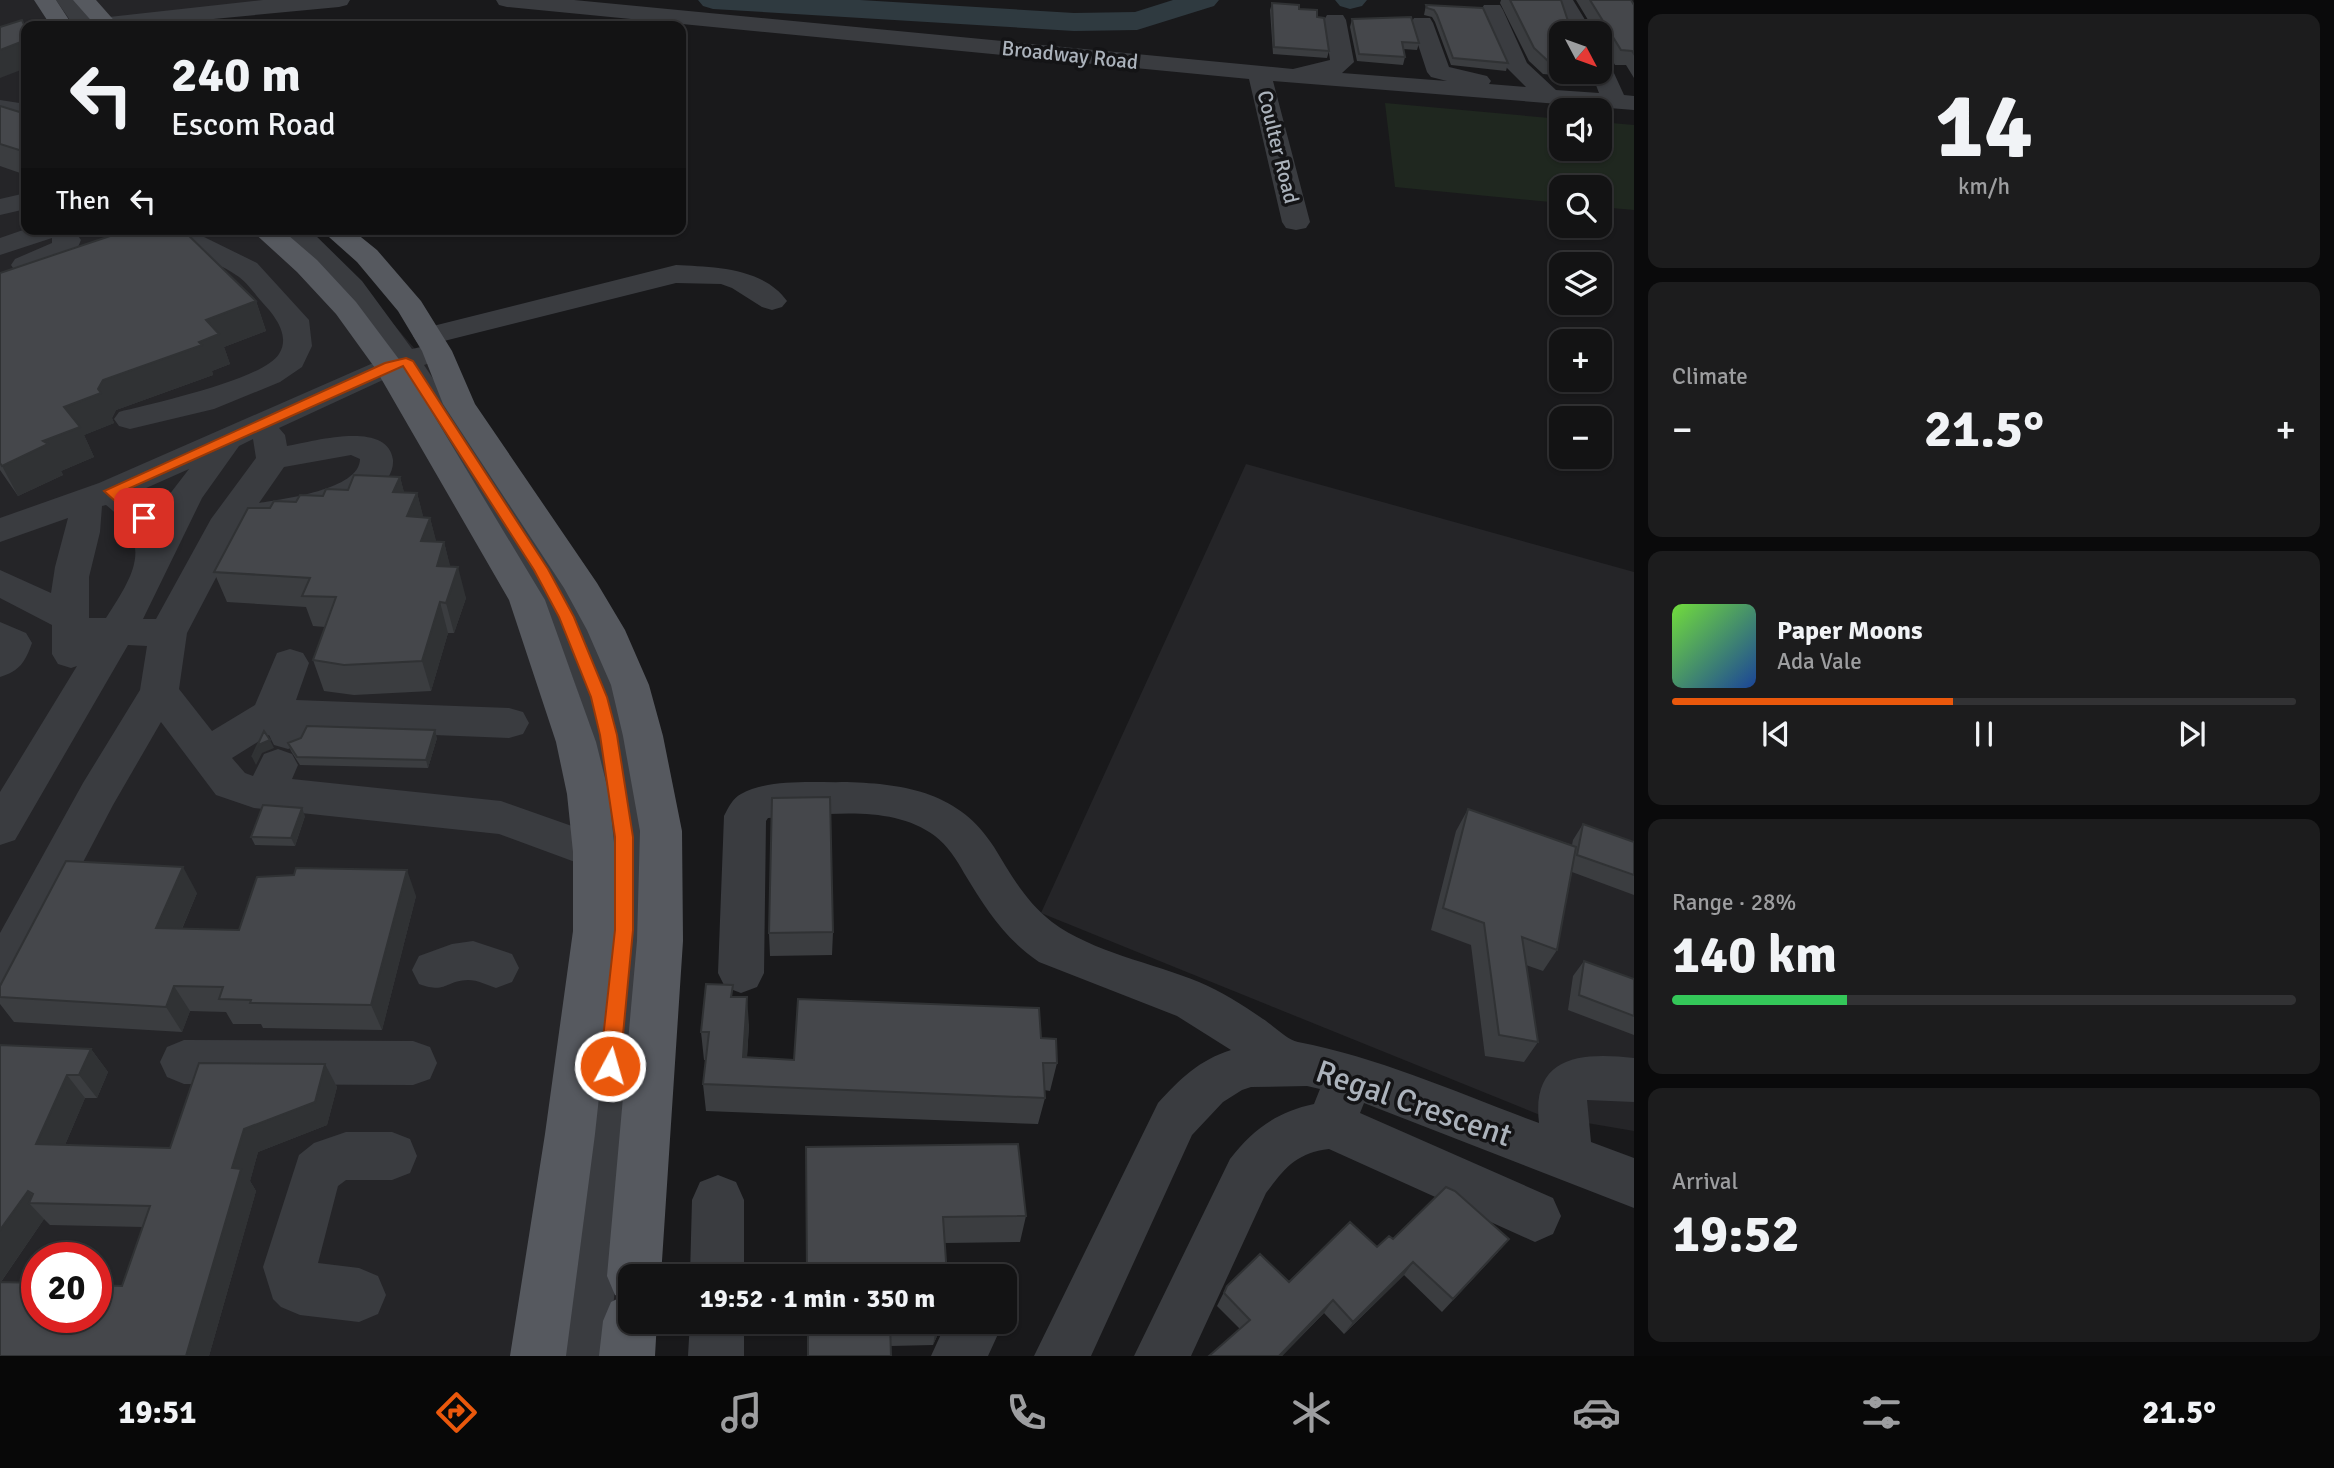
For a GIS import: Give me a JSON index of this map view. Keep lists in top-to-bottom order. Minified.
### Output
{"streets":{"street":["Broadway Road","Coulter Road","Regal Crescent"]},"crossings":[["Broadway Road","Coulter Road"]],"north":"bottom right","page":{"tile":[["14","km/h"],"Climate",["Range · 28%","140 km"],["Arrival","19:52"]],"map_buttons":["+","−"],"turn":["240 m","Escom Road"],"then":"Then","heat":["−","21.5°","+"],"song":["Paper Moons","Ada Vale"],"limit":"20","trip":"19:52 · 1 min · 350 m","tabs":["19:51","21.5°"]}}
